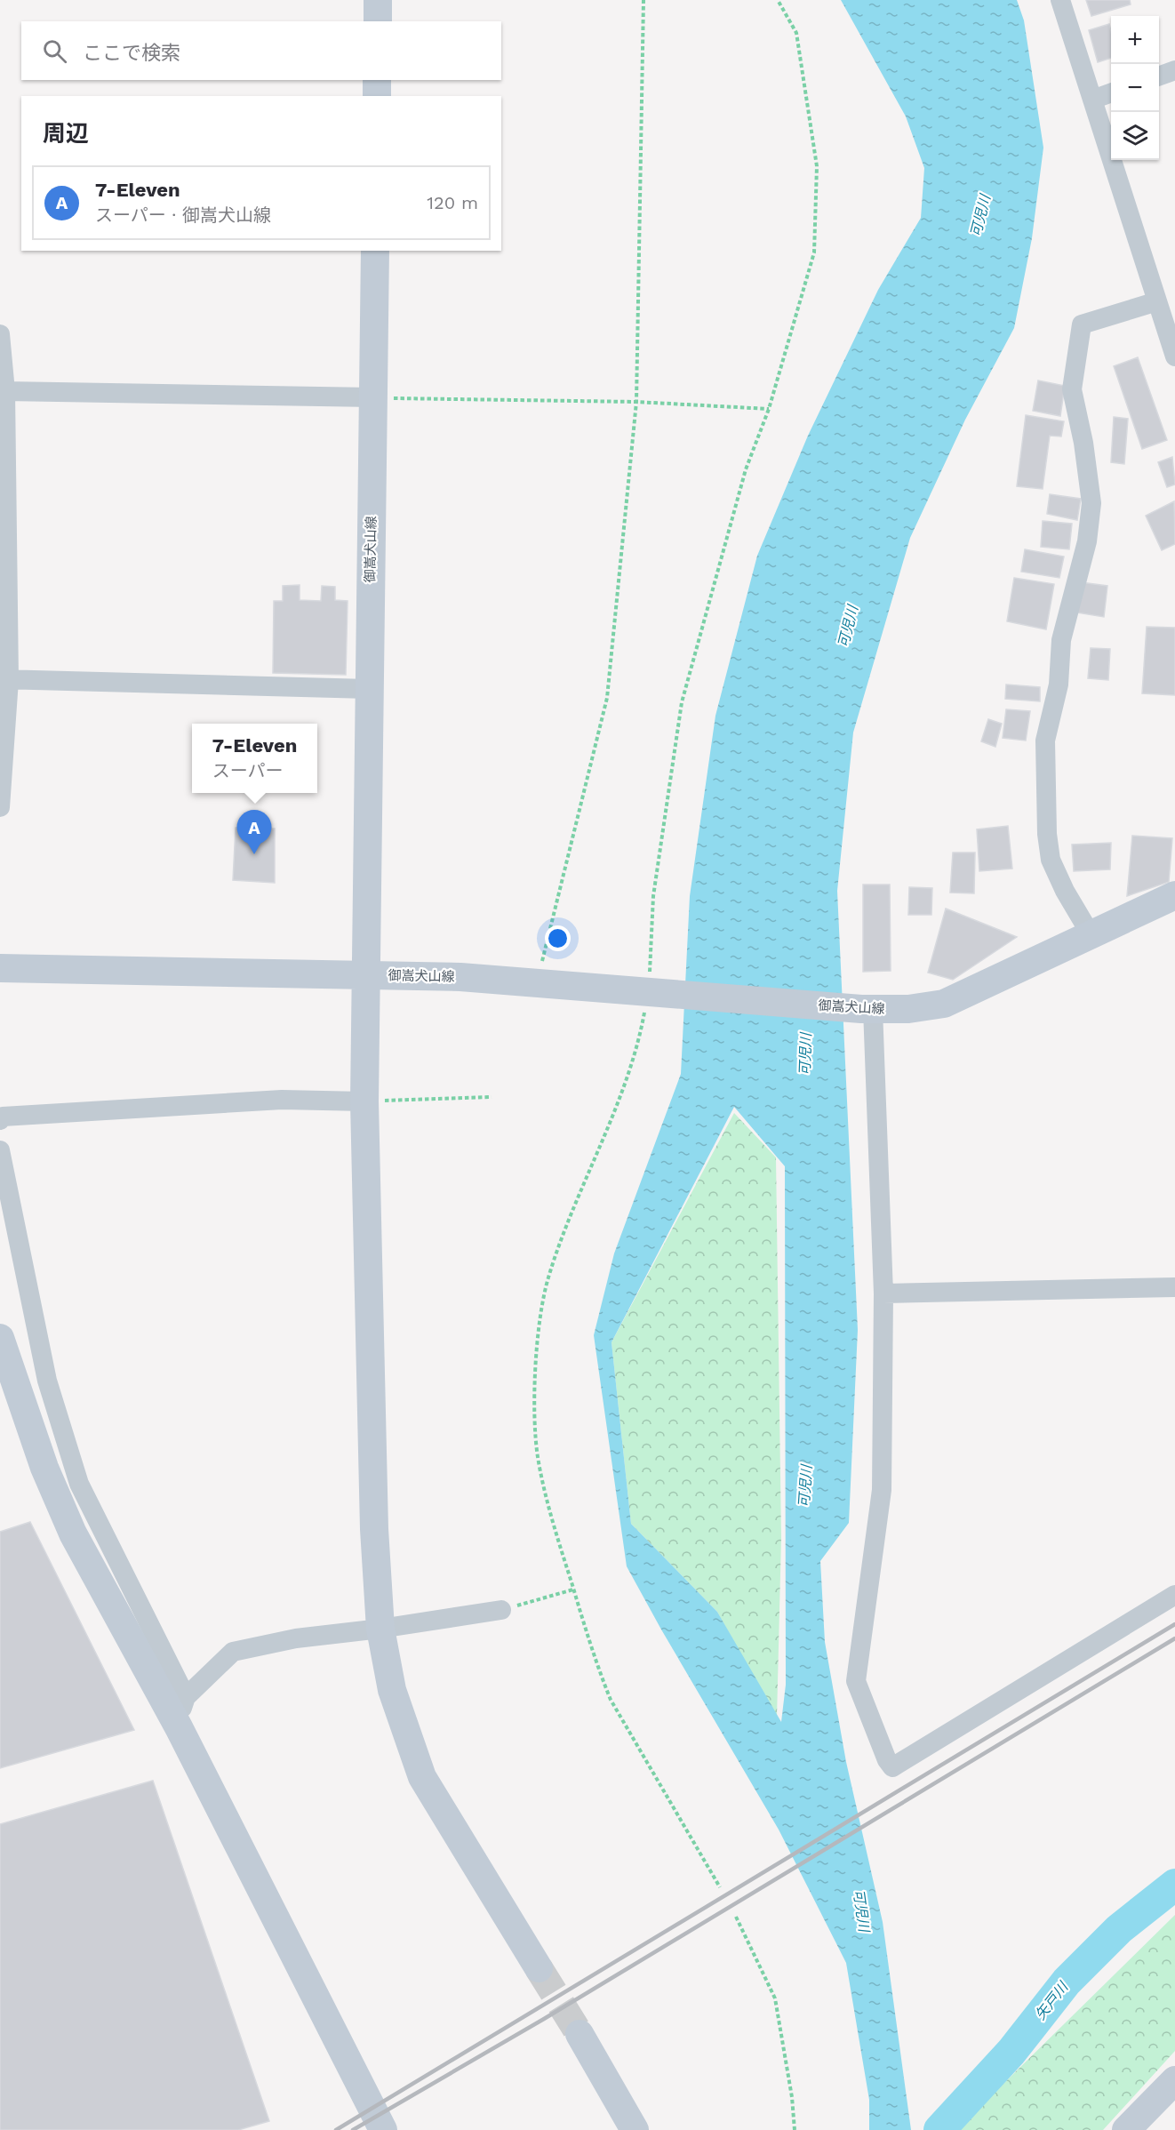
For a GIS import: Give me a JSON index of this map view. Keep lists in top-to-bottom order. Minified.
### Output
{"streets":{"street":["御嵩犬山線"]},"water":["可児川","矢戸川"],"page":{"map_buttons":["+","−"],"search":"ここで検索","heading":"周辺","list":[{"mark":"A","name":"7-Eleven","note":"スーパー · 御嵩犬山線","value":"120 m"}],"popup":["7-Eleven","スーパー"],"pins":"A"}}
